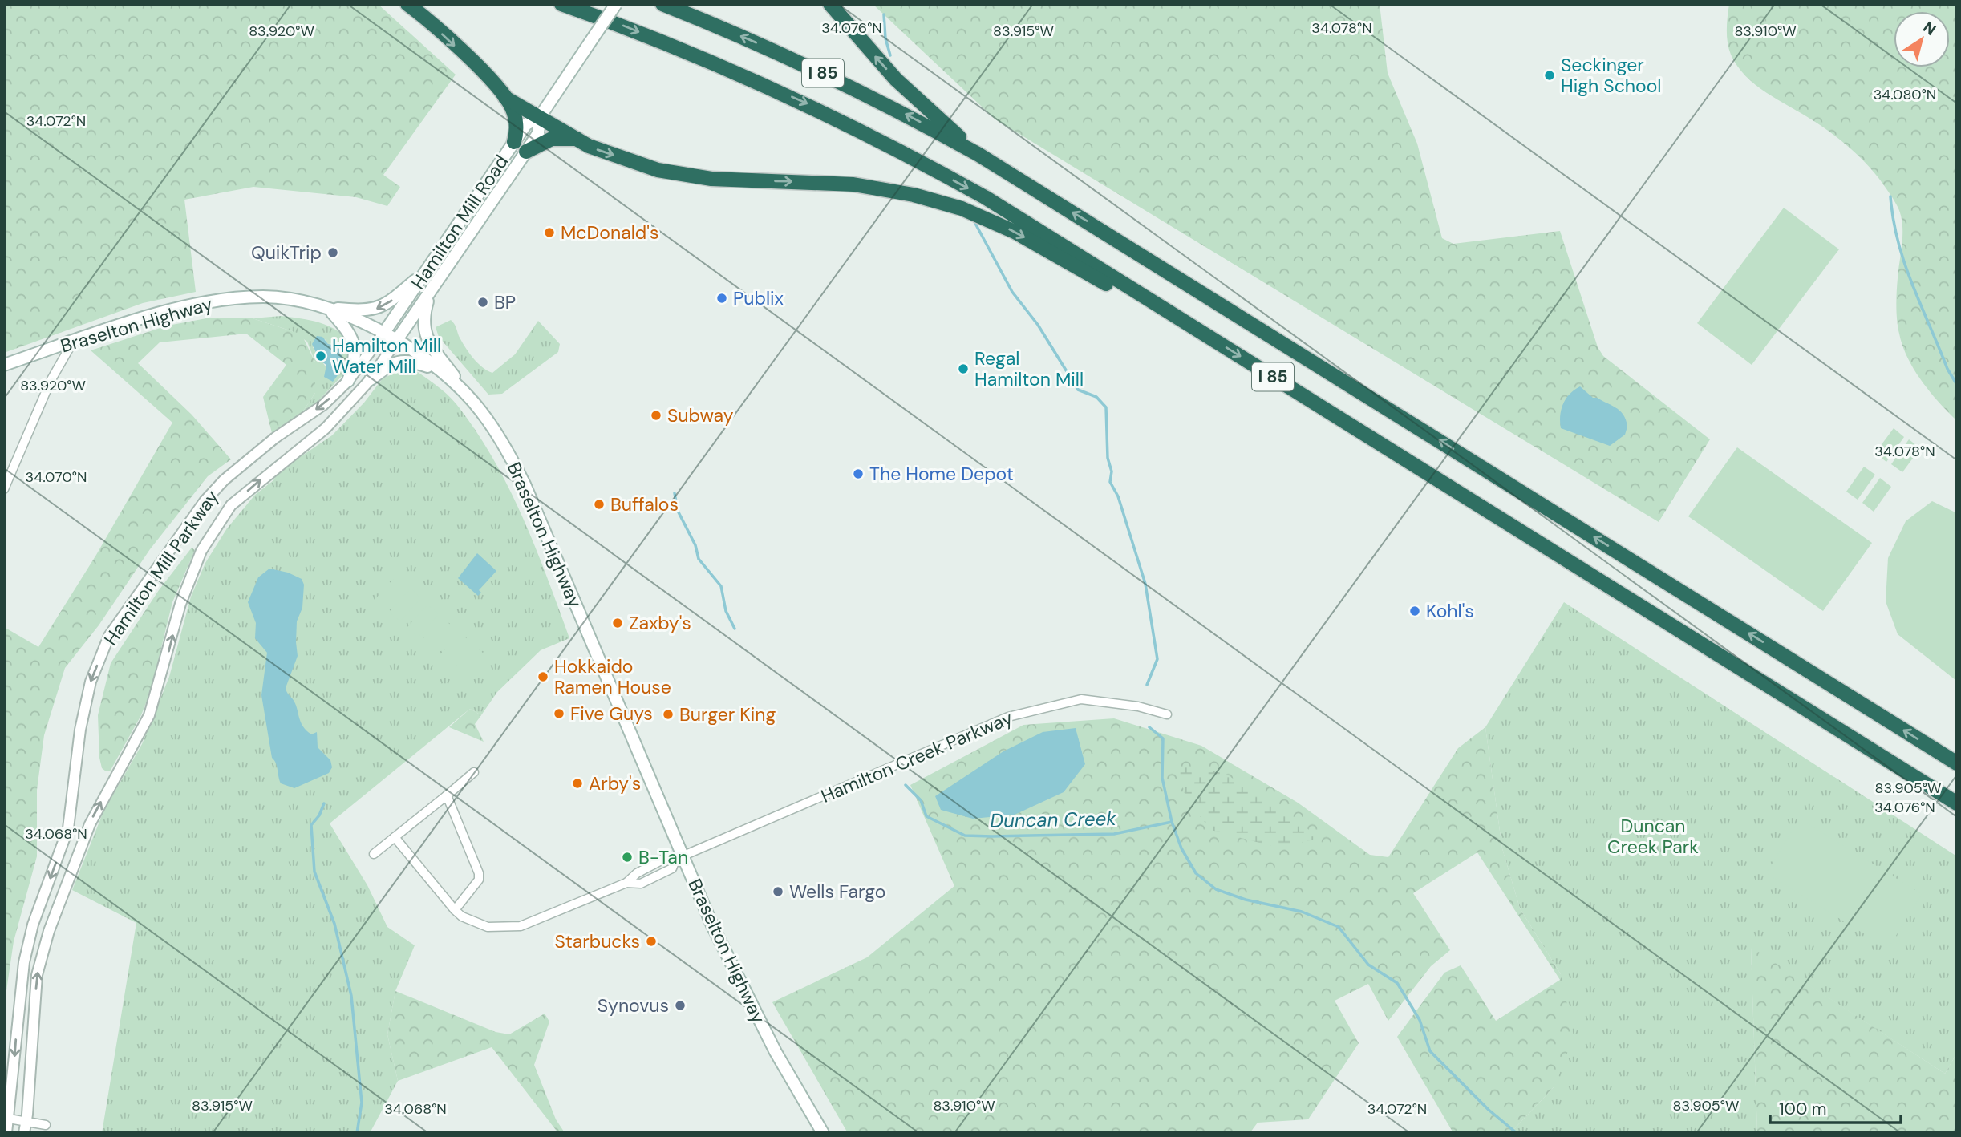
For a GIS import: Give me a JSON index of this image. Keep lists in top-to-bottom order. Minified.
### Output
{"streets":{"highway":["I 85"],"main road":["Hamilton Mill Road","Braselton Highway"],"street":["Hamilton Mill Parkway","Hamilton Creek Parkway"]},"crossings":[["Hamilton Mill Road","Braselton Highway"],["Hamilton Mill Road","Hamilton Mill Parkway"],["Braselton Highway","Hamilton Mill Parkway"],["Braselton Highway","Hamilton Creek Parkway"]],"water":["Duncan Creek"],"parks":["Duncan Creek Park"],"places":["Seckinger High School","McDonald's","QuikTrip","Publix","BP","Hamilton Mill Water Mill","Regal Hamilton Mill","Subway","The Home Depot","Buffalos","Kohl's","Zaxby's","Hokkaido Ramen House","Five Guys","Burger King","Arby's","B-Tan","Wells Fargo","Starbucks","Synovus"],"scale_bar":"100 m","north":"top right","coordinates":["34.076°N","34.078°N","83.915°W","83.910°W","83.920°W","34.080°N","34.072°N","34.070°N","83.905°W","34.068°N"]}
